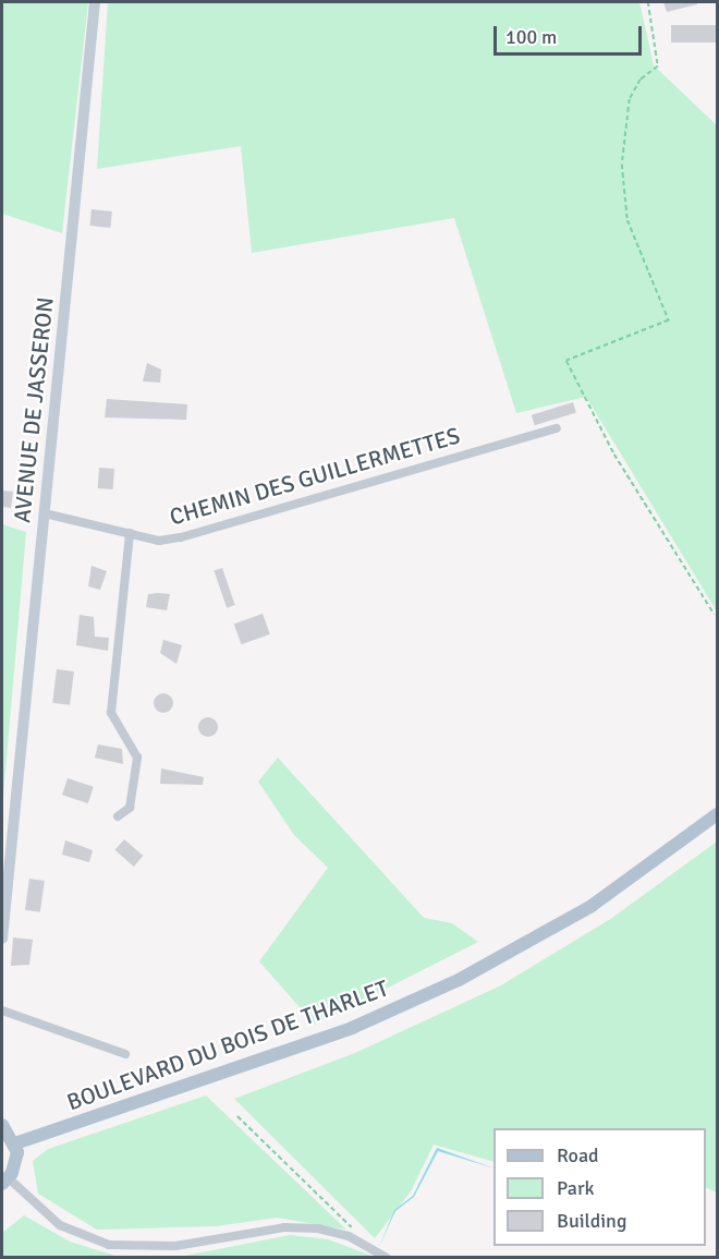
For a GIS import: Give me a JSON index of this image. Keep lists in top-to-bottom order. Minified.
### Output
{"streets":{"main road":["AVENUE DE JASSERON","BOULEVARD DU BOIS DE THARLET"],"street":["CHEMIN DES GUILLERMETTES"]},"crossings":[["AVENUE DE JASSERON","CHEMIN DES GUILLERMETTES"]],"legend":["Road","Park","Building"],"scale_bar":"100 m"}
